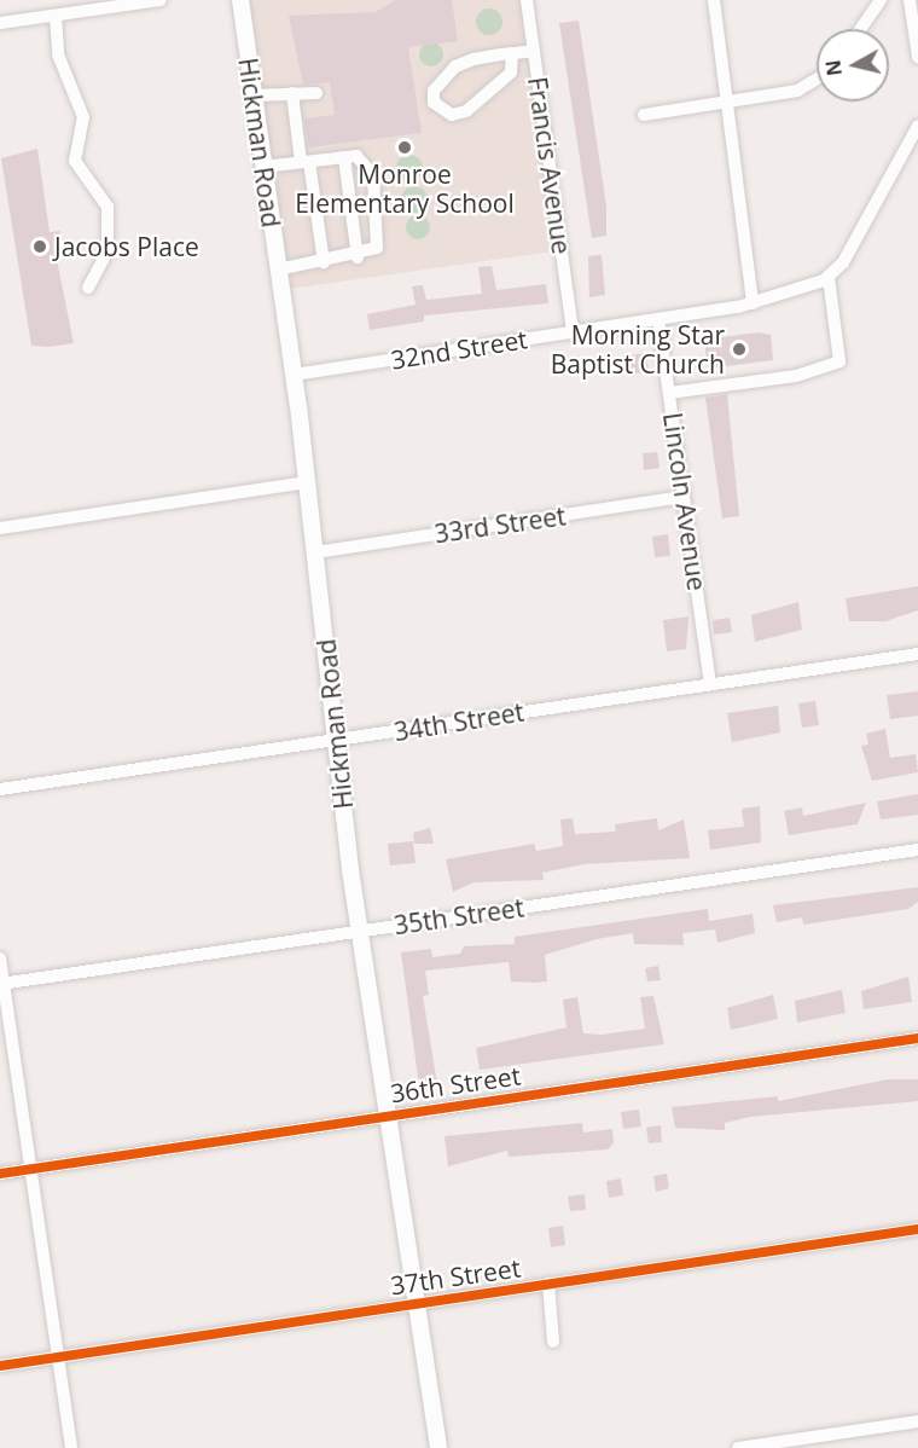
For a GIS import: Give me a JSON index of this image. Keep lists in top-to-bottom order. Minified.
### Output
{"streets":{"main road":["Hickman Road"],"street":["Francis Avenue","32nd Street","Lincoln Avenue","33rd Street","34th Street","35th Street","36th Street","37th Street"]},"crossings":[["Hickman Road","32nd Street"],["Hickman Road","33rd Street"],["Hickman Road","34th Street"],["Hickman Road","35th Street"],["Hickman Road","36th Street"],["Hickman Road","37th Street"],["Francis Avenue","32nd Street"],["32nd Street","Lincoln Avenue"],["Lincoln Avenue","33rd Street"],["Lincoln Avenue","34th Street"]],"places":["Monroe Elementary School","Jacobs Place","Morning Star Baptist Church"],"north":"left"}
